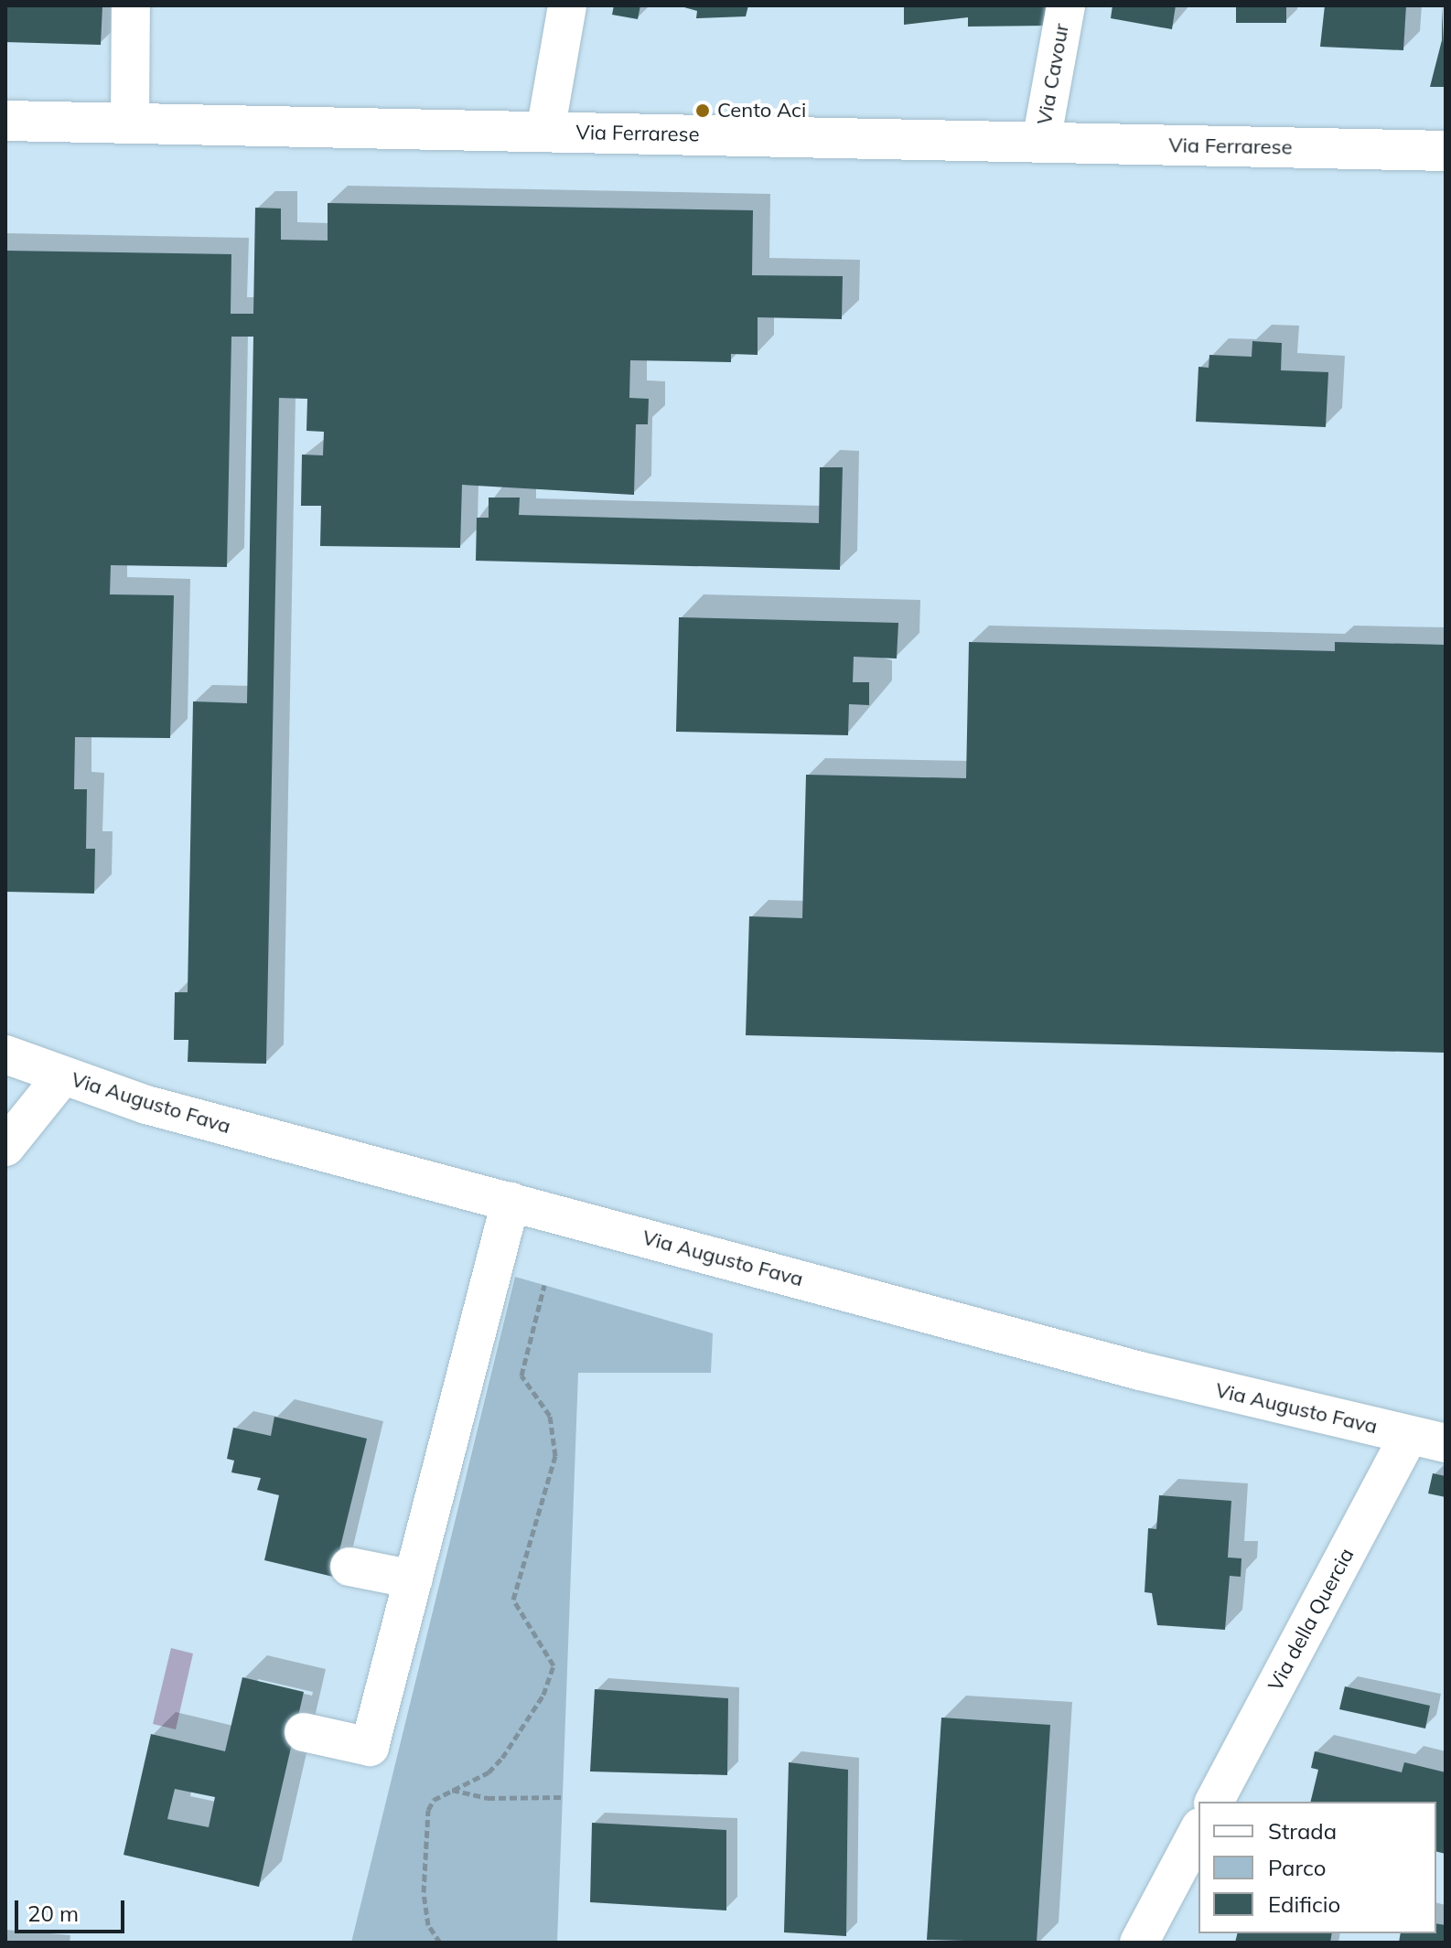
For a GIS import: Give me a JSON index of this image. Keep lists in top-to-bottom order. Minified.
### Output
{"streets":{"main road":["Via Ferrarese"],"street":["Via Cavour","Via Augusto Fava","Via della Quercia"]},"crossings":[["Via Cavour","Via Ferrarese"],["Via Augusto Fava","Via della Quercia"]],"places":["Cento Aci"],"legend":["Strada","Parco","Edificio"],"scale_bar":"20 m"}
